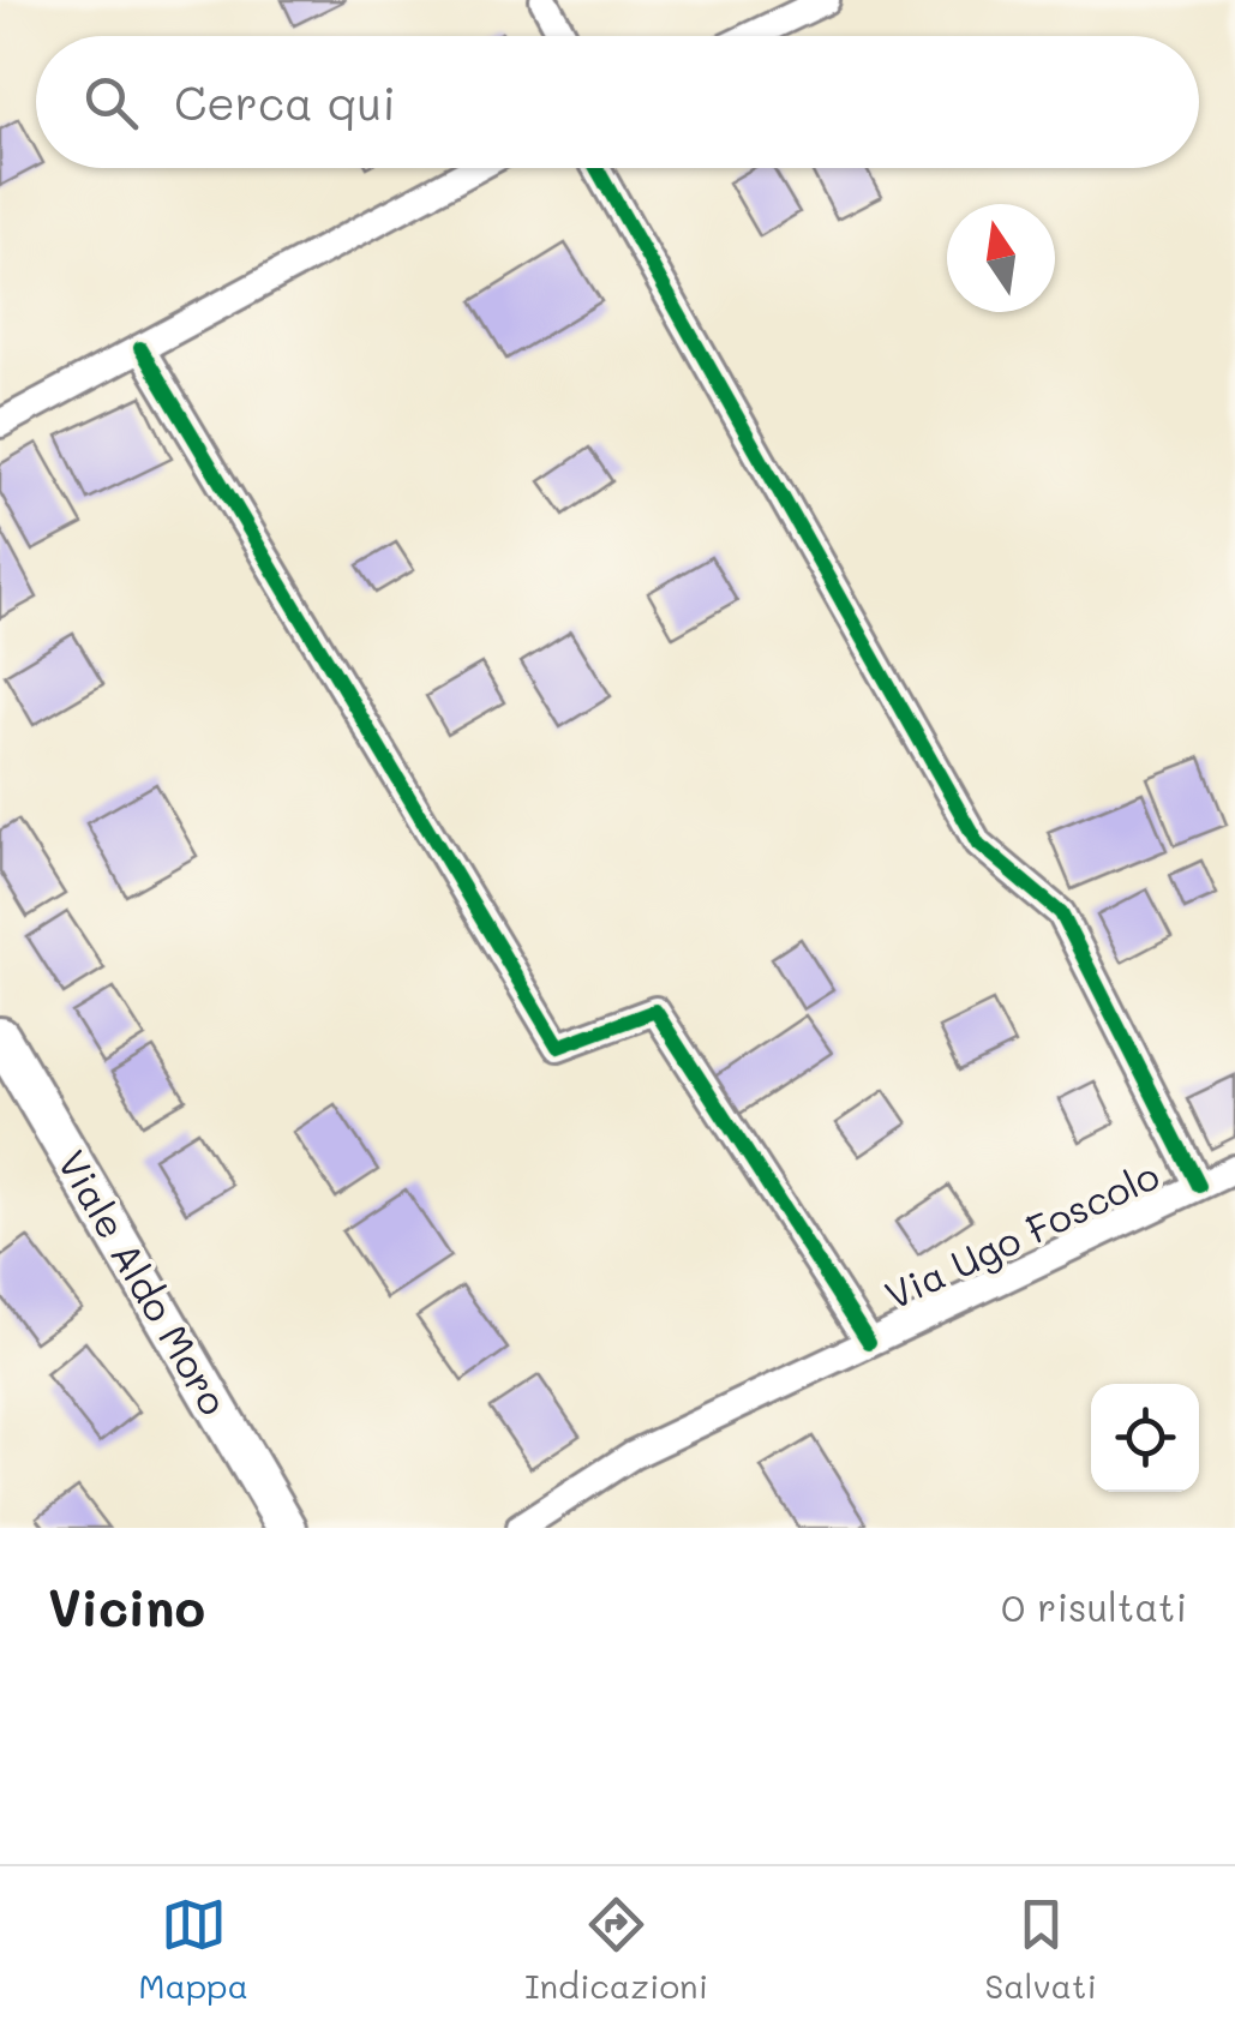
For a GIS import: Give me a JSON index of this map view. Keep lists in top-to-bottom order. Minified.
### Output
{"streets":{"street":["Via Ugo Foscolo","Viale Aldo Moro"]},"north":"top","page":{"search":"Cerca qui","heading":["Vicino","0 risultati"],"nav":["Mappa","Indicazioni","Salvati"]}}
